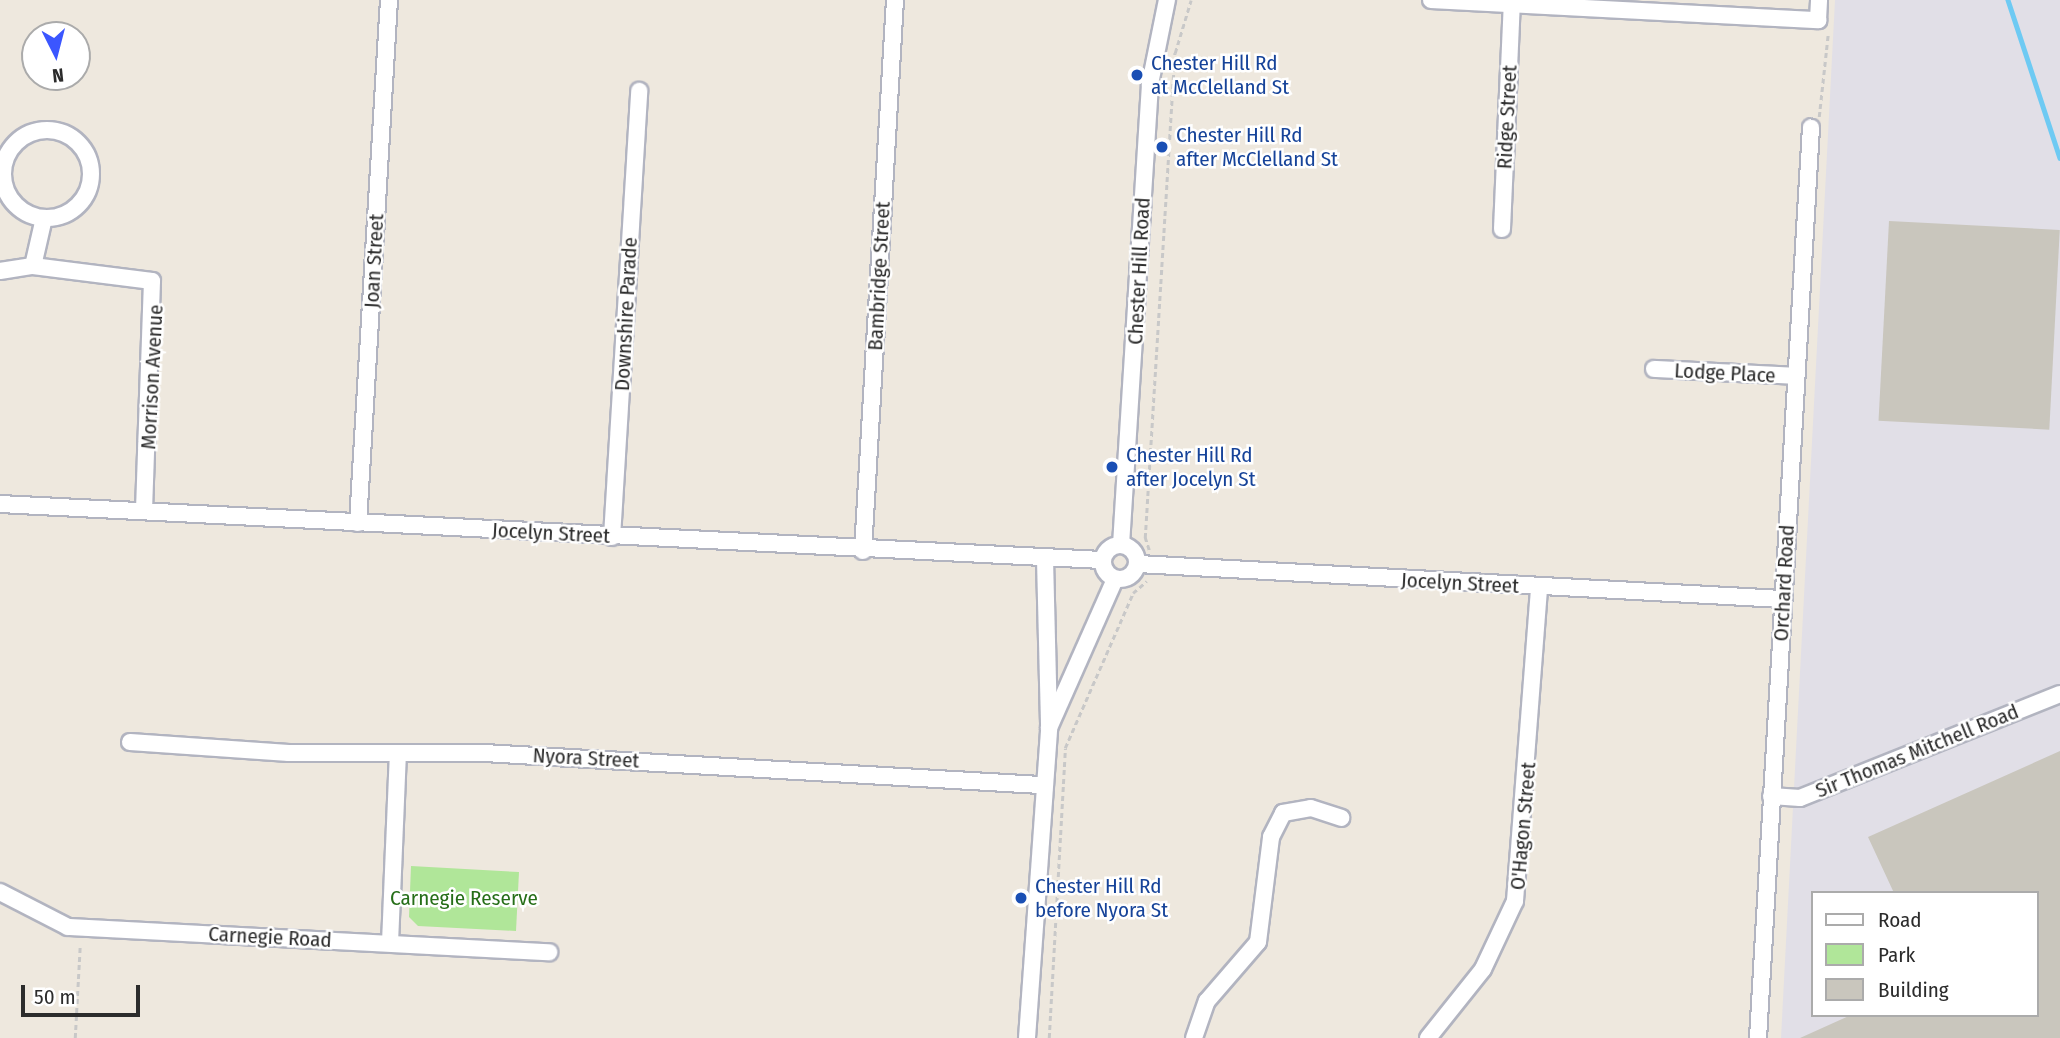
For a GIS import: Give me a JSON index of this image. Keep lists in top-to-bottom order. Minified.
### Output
{"streets":{"street":["Ridge Street","Joan Street","Chester Hill Road","Bambridge Street","Downshire Parade","Lodge Place","Morrison Avenue","Jocelyn Street","Orchard Road","Sir Thomas Mitchell Road","Nyora Street","O'Hagon Street","Carnegie Road"]},"crossings":[["Joan Street","Jocelyn Street"],["Chester Hill Road","Jocelyn Street"],["Bambridge Street","Jocelyn Street"],["Downshire Parade","Jocelyn Street"],["Lodge Place","Orchard Road"],["Morrison Avenue","Jocelyn Street"],["Jocelyn Street","Orchard Road"],["Jocelyn Street","O'Hagon Street"],["Orchard Road","Sir Thomas Mitchell Road"]],"parks":["Carnegie Reserve"],"places":["Chester Hill Rd at McClelland St","Chester Hill Rd after McClelland St","Chester Hill Rd after Jocelyn St","Chester Hill Rd before Nyora St"],"legend":["Road","Park","Building"],"scale_bar":"50 m","north":"bottom"}
